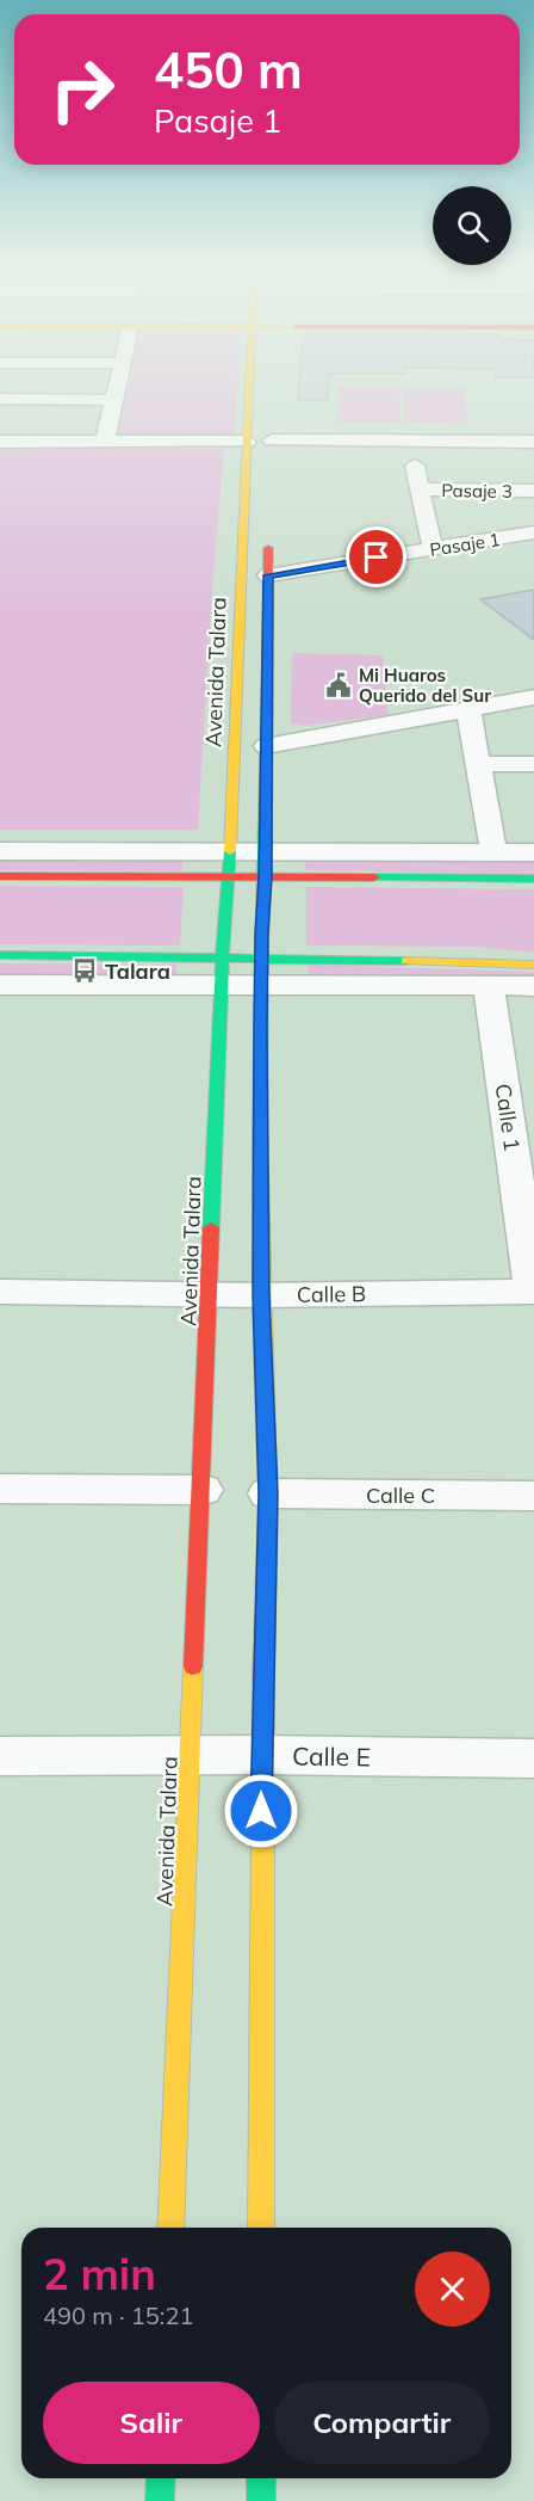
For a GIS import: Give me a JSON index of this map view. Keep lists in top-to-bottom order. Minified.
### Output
{"streets":{"street":["Pasaje 3","Pasaje 1","Avenida Talara","Calle 1","Calle B","Calle C","Calle E"]},"crossings":[["Avenida Talara","Calle B"],["Avenida Talara","Calle E"],["Calle 1","Calle B"]],"places":{"public building":["Mi Huaros Querido del Sur"],"bus stop":["Talara"]},"page":{"turn":["450 m","Pasaje 1"],"heading":["2 min","490 m · 15:21"],"buttons":["Salir","Compartir"]}}
